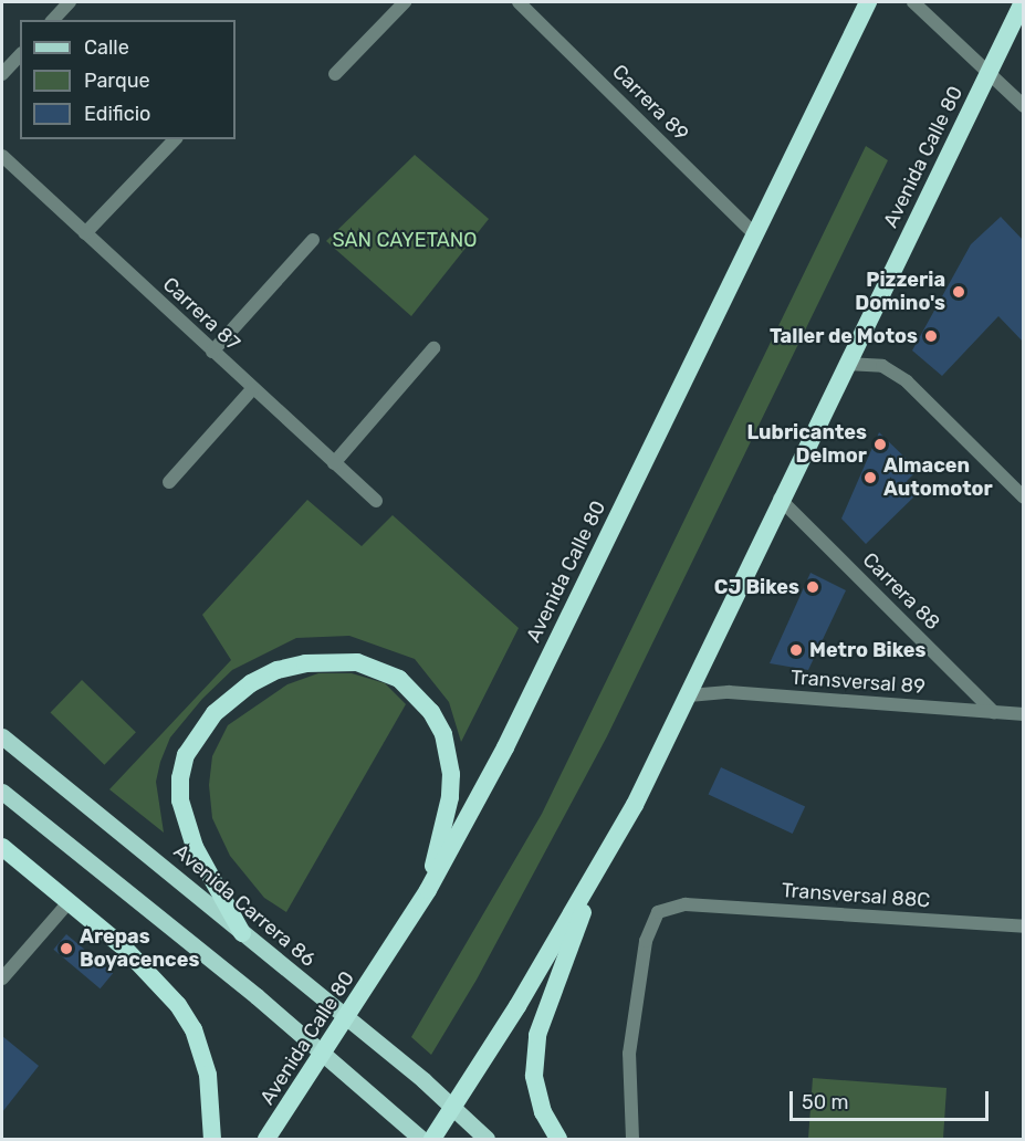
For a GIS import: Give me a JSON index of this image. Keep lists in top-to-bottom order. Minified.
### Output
{"streets":{"highway":["Avenida Calle 80"],"main road":["Avenida Carrera 86"],"street":["Carrera 89","Carrera 87","Carrera 88","Transversal 89","Transversal 88C"]},"crossings":[["Carrera 89","Avenida Calle 80"],["Avenida Calle 80","Carrera 88"],["Avenida Calle 80","Transversal 89"],["Carrera 88","Transversal 89"]],"parks":["SAN CAYETANO"],"places":["Pizzeria Domino's","Taller de Motos","Lubricantes Delmor","Almacen Automotor","CJ Bikes","Metro Bikes","Arepas Boyacences"],"legend":["Calle","Parque","Edificio"],"scale_bar":"50 m"}
